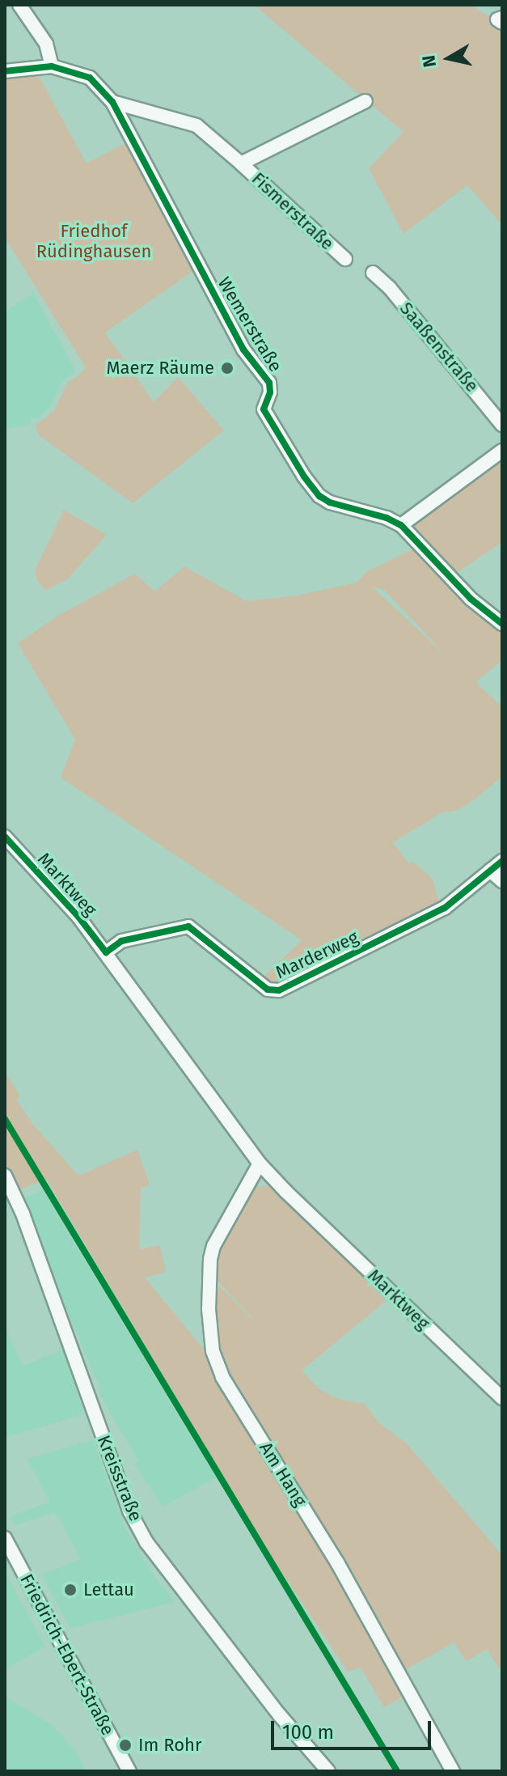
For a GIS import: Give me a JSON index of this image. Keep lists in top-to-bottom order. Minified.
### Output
{"streets":{"street":["Fismerstraße","Wemerstraße","Saaßenstraße","Marktweg","Marderweg","Am Hang","Kreisstraße","Friedrich-Ebert-Straße"]},"crossings":[["Fismerstraße","Wemerstraße"],["Marktweg","Marderweg"],["Marktweg","Am Hang"]],"parks":["Friedhof Rüdinghausen"],"places":["Maerz Räume","Lettau","Im Rohr"],"scale_bar":"100 m","north":"left"}
